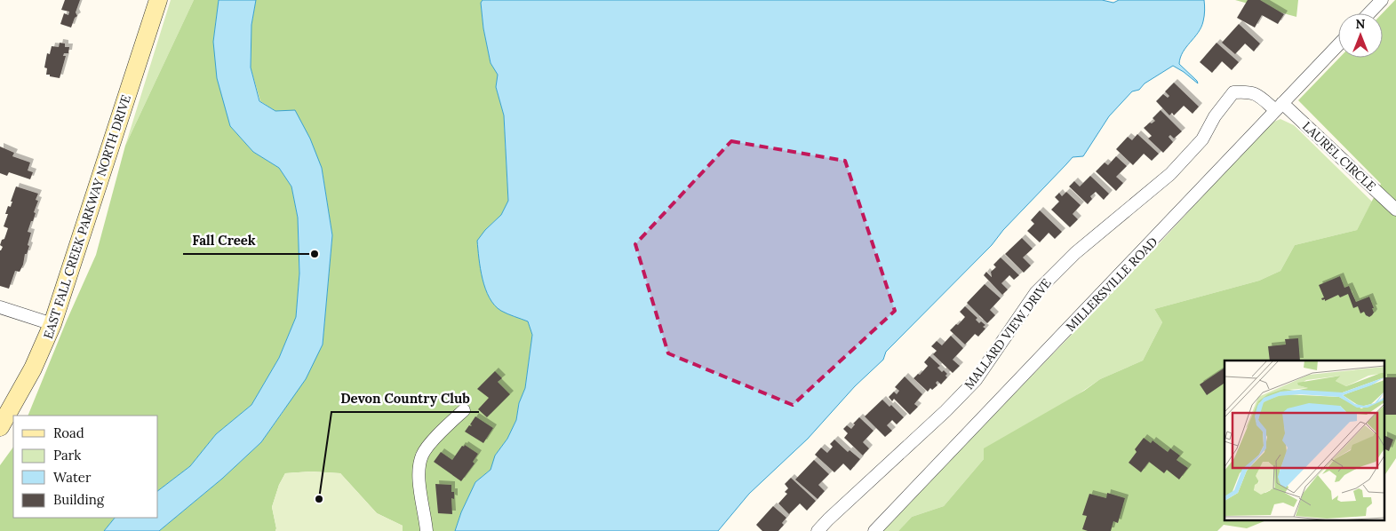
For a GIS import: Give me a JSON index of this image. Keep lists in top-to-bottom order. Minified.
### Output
{"streets":{"main road":["EAST FALL CREEK PARKWAY NORTH DRIVE"],"street":["LAUREL CIRCLE","MILLERSVILLE ROAD","MALLARD VIEW DRIVE"]},"crossings":[["LAUREL CIRCLE","MILLERSVILLE ROAD"],["LAUREL CIRCLE","MALLARD VIEW DRIVE"],["MILLERSVILLE ROAD","MALLARD VIEW DRIVE"]],"places":["Fall Creek","Devon Country Club"],"legend":["Road","Park","Water","Building"],"north":"top"}
